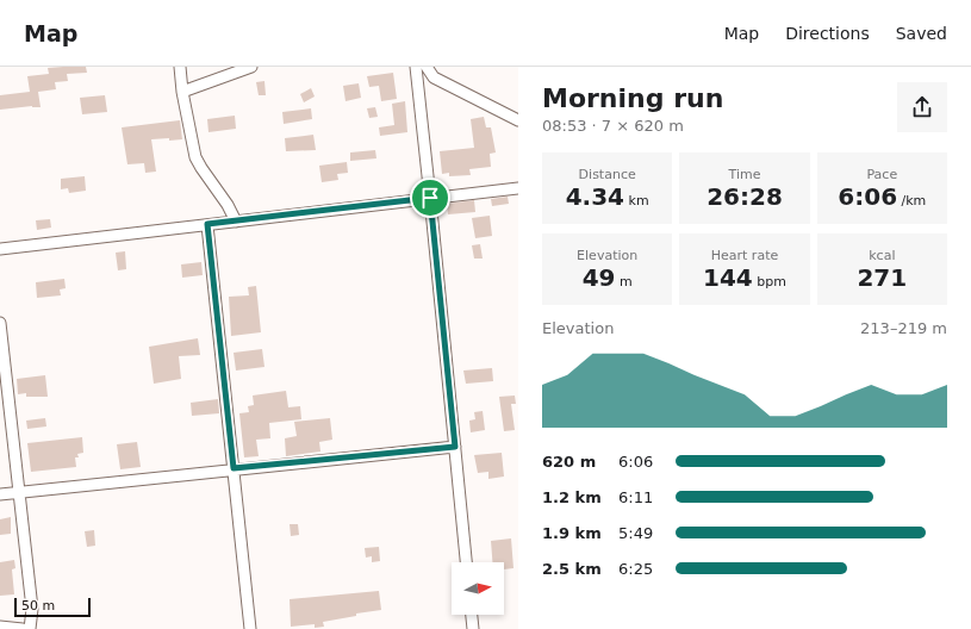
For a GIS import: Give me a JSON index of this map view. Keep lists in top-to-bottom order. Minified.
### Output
{"scale_bar":"50 m","north":"right","page":{"header":"Map","nav":["Map","Directions","Saved"],"heading":["Morning run","08:53 · 7 × 620 m"],"stats":[["Distance","4.34 km"],["Time","26:28"],["Pace","6:06 /km"],["Elevation","49 m"],["Heart rate","144 bpm"],["kcal","271"]],"chart":["Elevation","213–219 m"],"list":[{"name":"620 m","note":"6:06"},{"name":"1.2 km","note":"6:11"},{"name":"1.9 km","note":"5:49"},{"name":"2.5 km","note":"6:25"}],"scale":"50 m"}}
